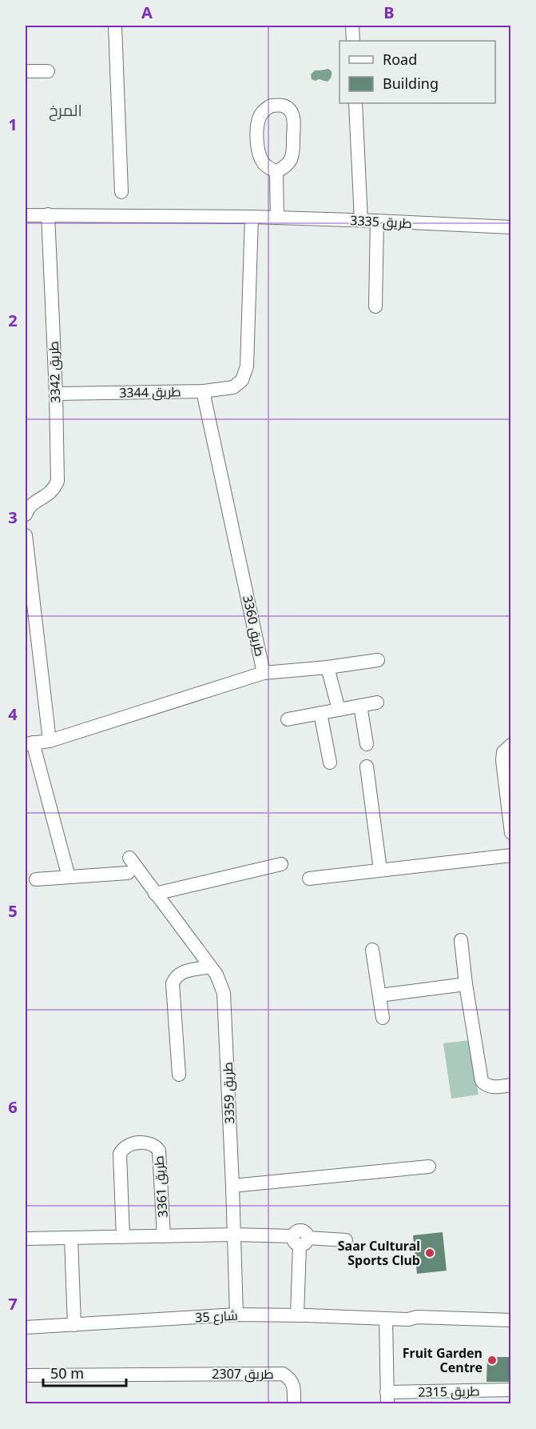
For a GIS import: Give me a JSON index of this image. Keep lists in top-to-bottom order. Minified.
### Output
{"streets":{"street":["طريق 3335","طريق 3342","طريق 3344","طريق 3360","طريق 3359","طريق 3361","شارع 35","طريق 2307","طريق 2315"]},"crossings":[["طريق 3335","طريق 3342"],["طريق 3335","طريق 3344"],["طريق 3342","طريق 3344"],["طريق 3344","طريق 3360"],["طريق 3359","طريق 3361"],["طريق 3359","شارع 35"]],"districts":["المرخ"],"places":["Saar Cultural Sports Club","Fruit Garden Centre"],"legend":["Road","Building"],"scale_bar":"50 m","grid":{"columns":["A","B"],"rows":["1","2","3","4","5","6","7"]}}
